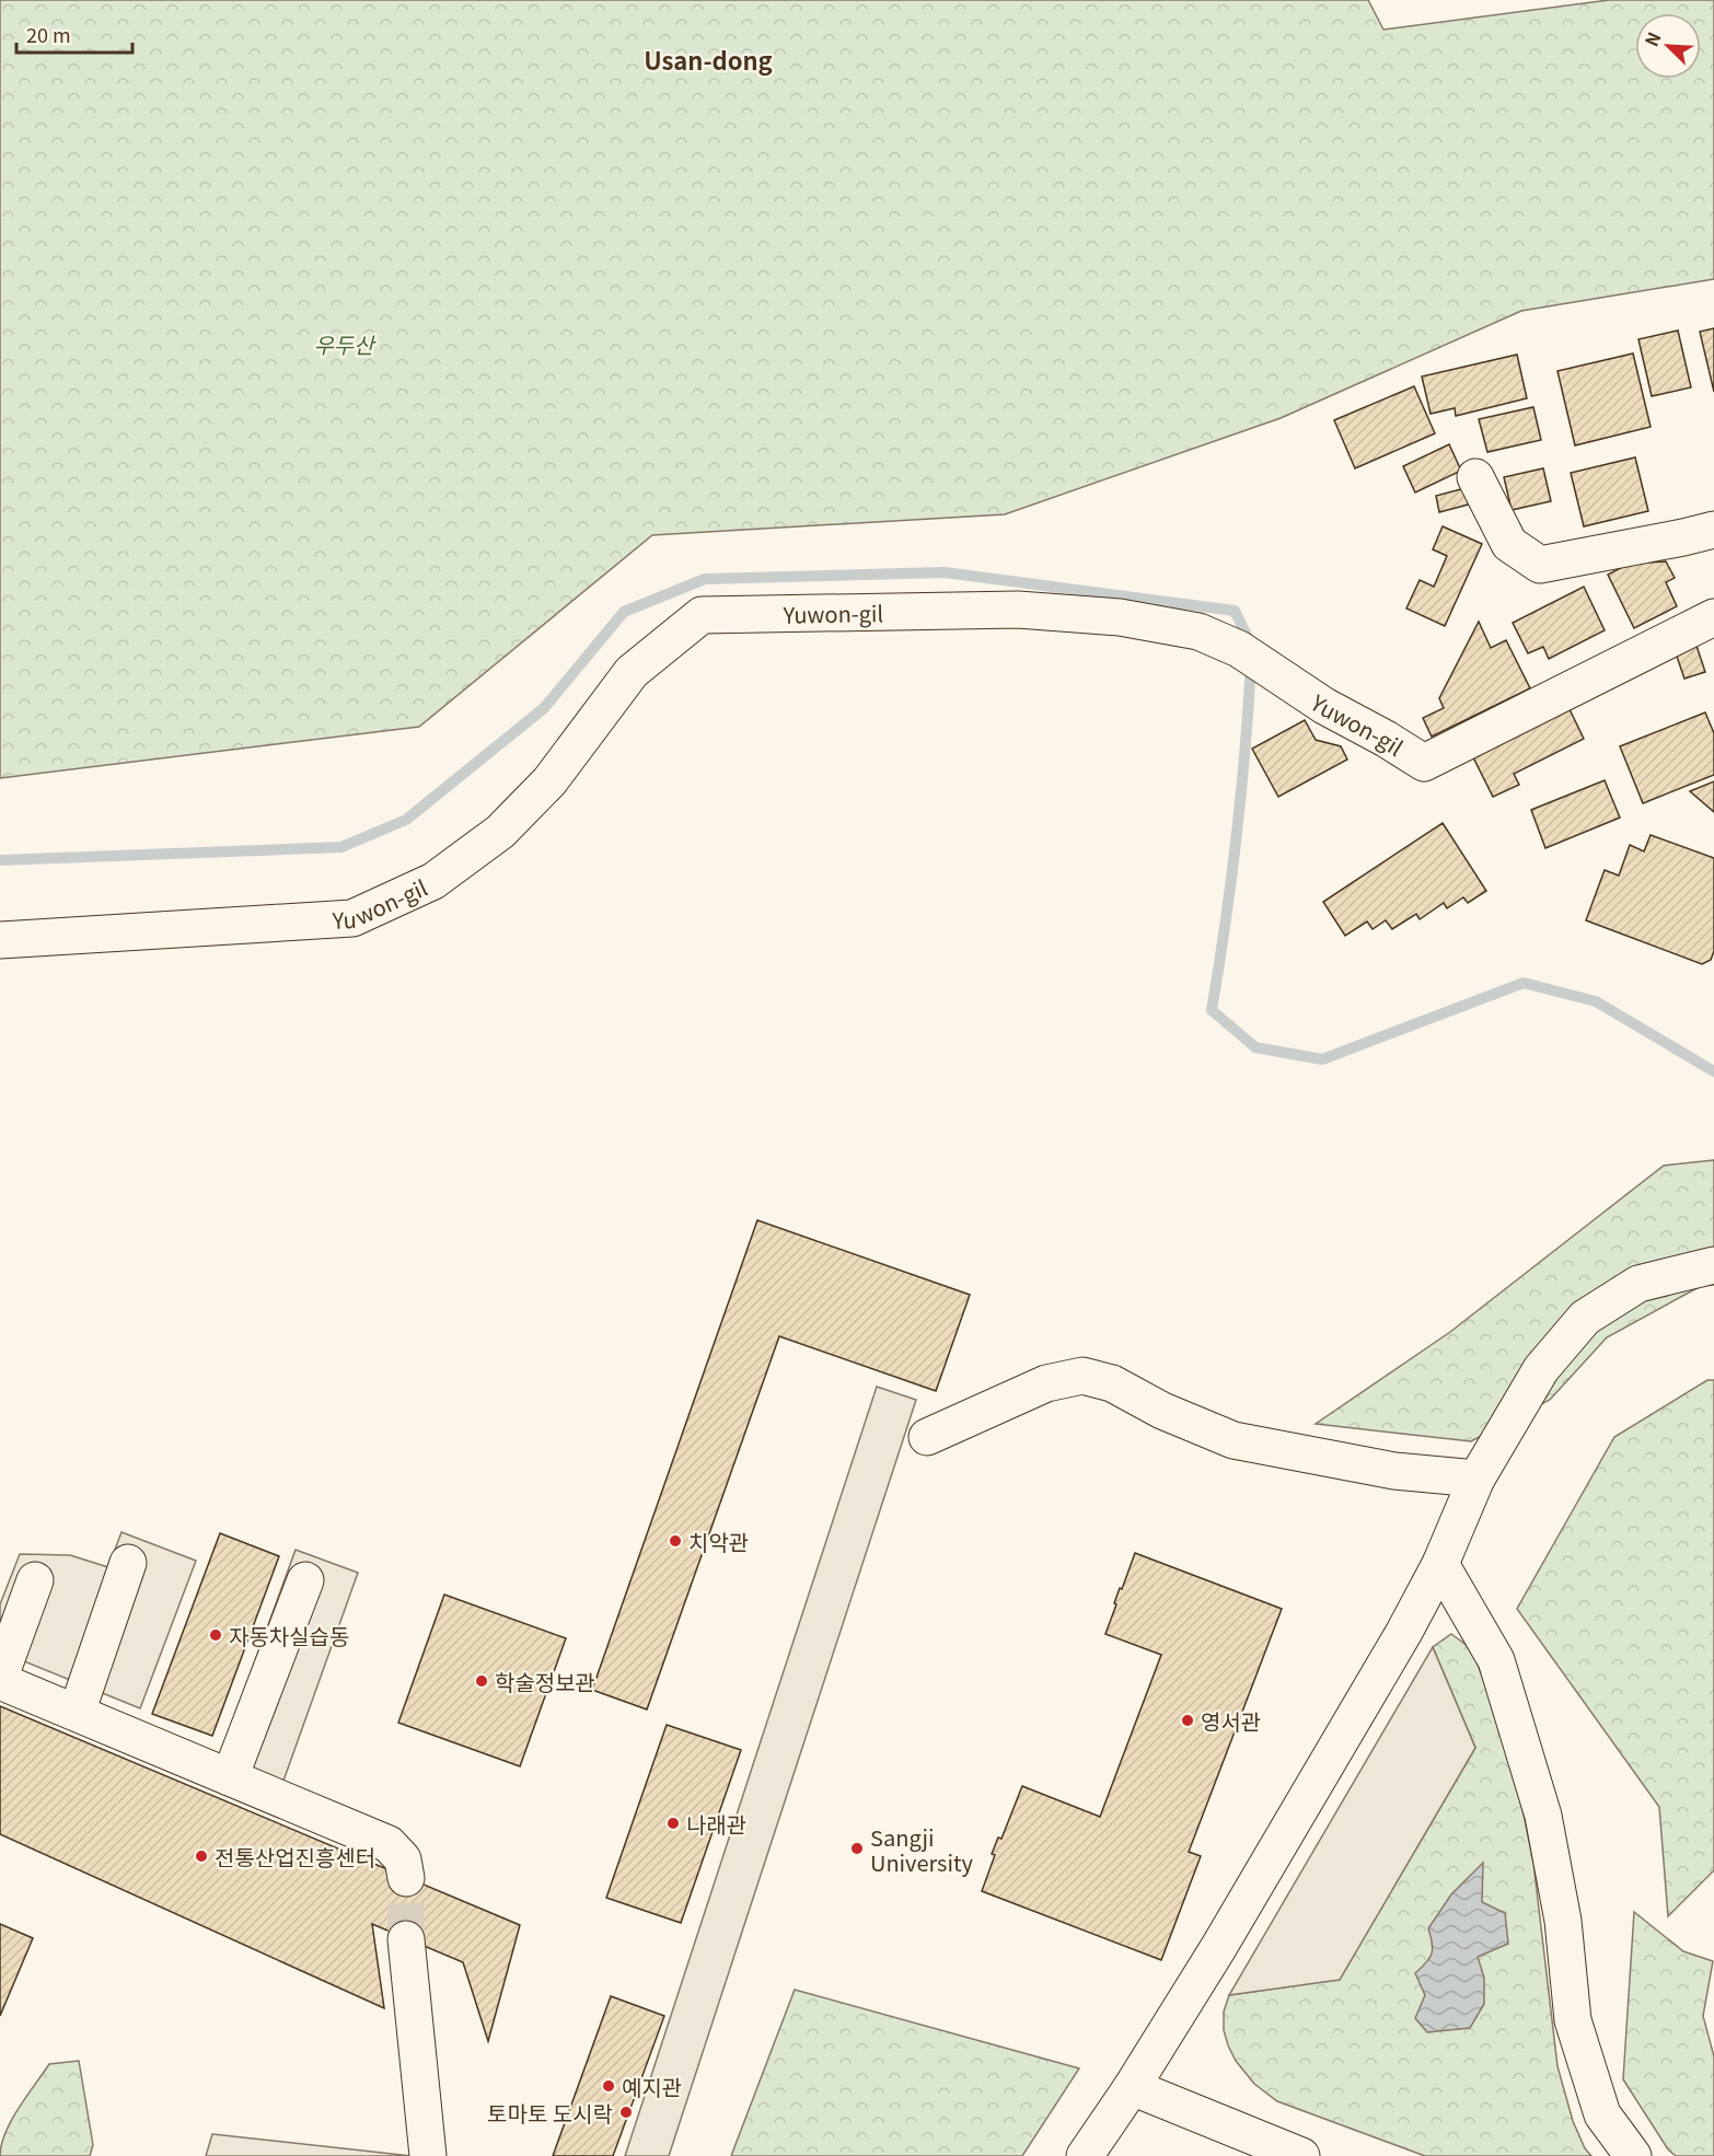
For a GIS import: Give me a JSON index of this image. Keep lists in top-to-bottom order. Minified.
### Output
{"streets":{"street":["Yuwon-gil"]},"districts":["Usan-dong"],"parks":["우두산"],"places":["치악관","자동차실습동","학술정보관","영서관","나래관","Sangji University","전통산업진흥센터","예지관","토마토 도시락"],"scale_bar":"20 m","north":"top left"}
